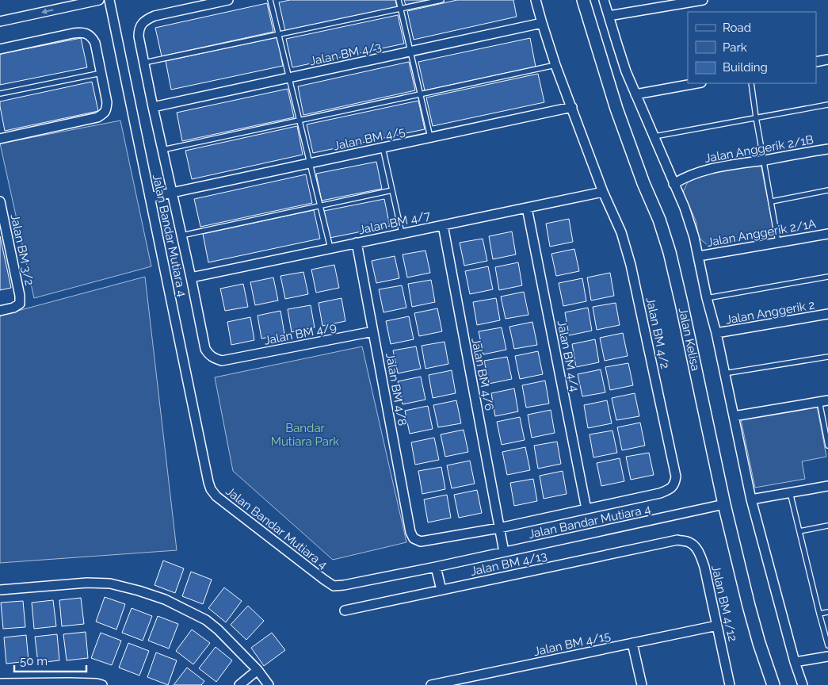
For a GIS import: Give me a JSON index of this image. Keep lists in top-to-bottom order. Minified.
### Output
{"streets":{"main road":["Jalan Kelisa"],"street":["Jalan BM 4/3","Jalan BM 4/5","Jalan Anggerik 2/1B","Jalan BM 4/7","Jalan Anggerik 2/1A","Jalan Bandar Mutiara 4","Jalan BM 3/2","Jalan Anggerik 2","Jalan BM 4/2","Jalan BM 4/9","Jalan BM 4/4","Jalan BM 4/6","Jalan BM 4/8","Jalan BM 4/13","Jalan BM 4/12","Jalan BM 4/15"]},"crossings":[["Jalan BM 4/3","Jalan BM 4/2"],["Jalan BM 4/3","Jalan BM 4/9"],["Jalan BM 4/5","Jalan Bandar Mutiara 4"],["Jalan BM 4/5","Jalan BM 4/2"],["Jalan BM 4/5","Jalan BM 4/9"],["Jalan BM 4/7","Jalan BM 4/2"],["Jalan BM 4/7","Jalan BM 4/9"],["Jalan BM 4/7","Jalan BM 4/4"],["Jalan BM 4/7","Jalan BM 4/6"],["Jalan BM 4/7","Jalan BM 4/8"],["Jalan Bandar Mutiara 4","Jalan Kelisa"],["Jalan Bandar Mutiara 4","Jalan BM 4/6"],["Jalan BM 4/2","Jalan BM 4/4"],["Jalan BM 4/9","Jalan BM 4/8"],["Jalan BM 4/6","Jalan BM 4/8"],["Jalan BM 4/13","Jalan BM 4/12"],["Jalan BM 4/12","Jalan BM 4/15"]],"parks":["Bandar Mutiara Park"],"legend":["Road","Park","Building"],"scale_bar":"50 m"}
